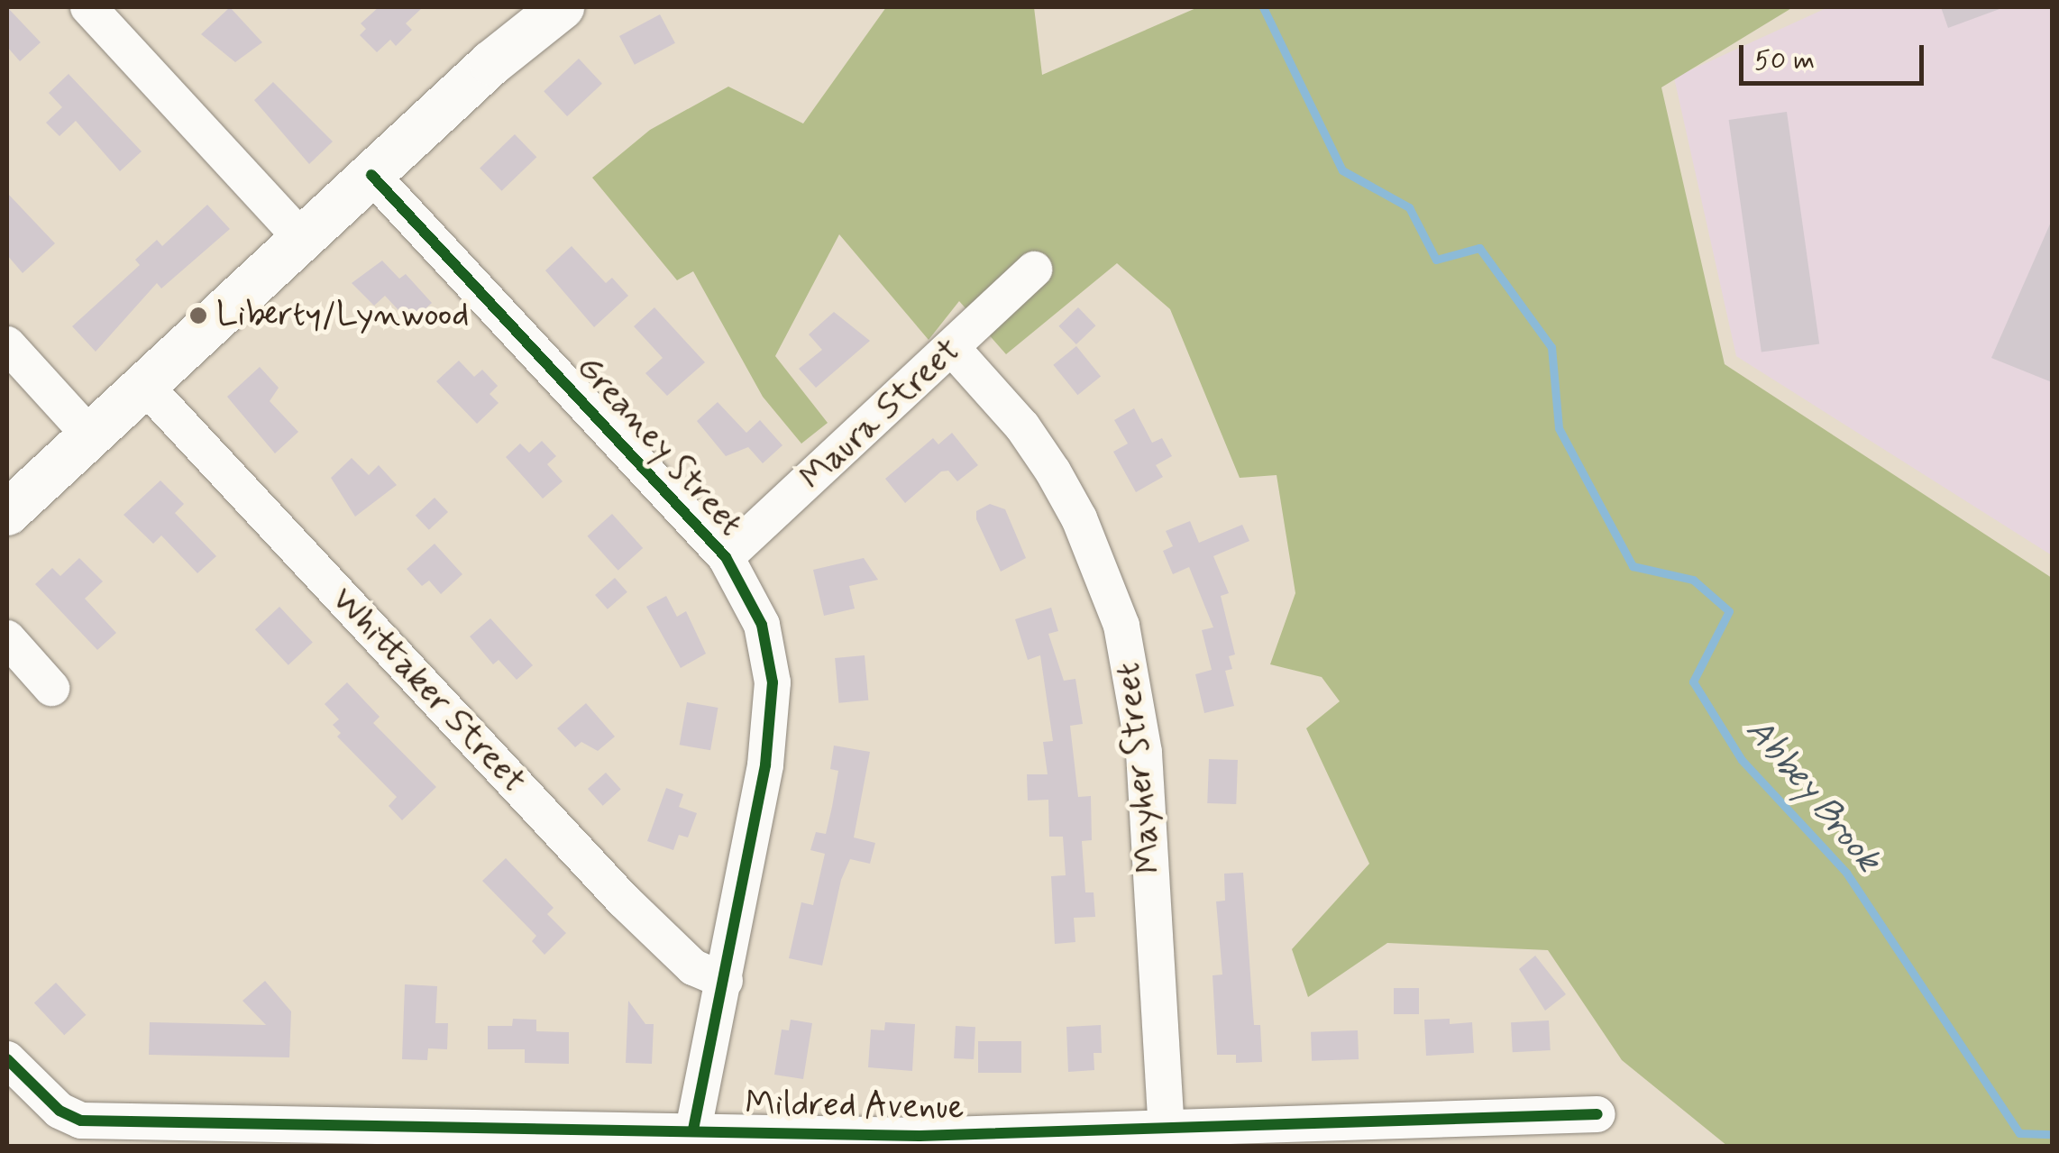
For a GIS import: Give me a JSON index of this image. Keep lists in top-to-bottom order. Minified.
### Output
{"streets":{"street":["Maura Street","Greaney Street","Whittaker Street","Mayher Street","Mildred Avenue"]},"crossings":[["Maura Street","Greaney Street"],["Maura Street","Mayher Street"],["Greaney Street","Whittaker Street"],["Greaney Street","Mildred Avenue"],["Mayher Street","Mildred Avenue"]],"water":["Abbey Brook"],"places":["Liberty/Lynwood"],"scale_bar":"50 m"}
